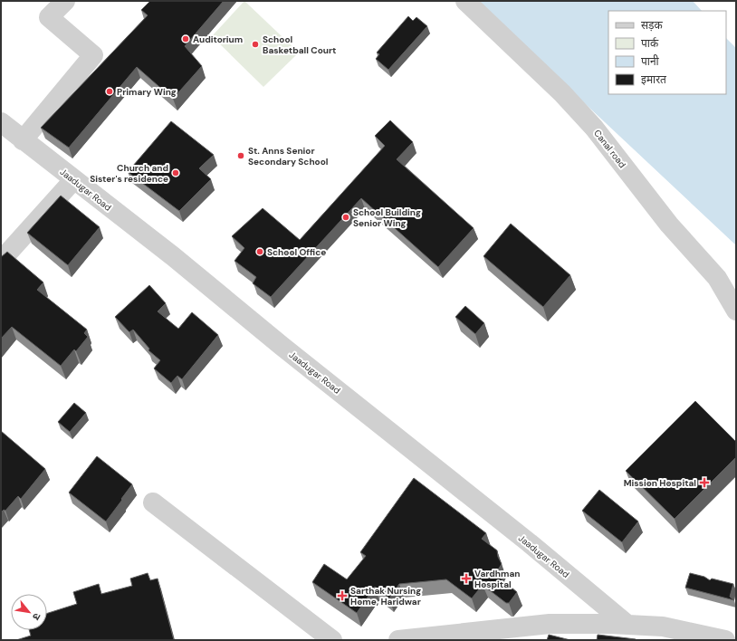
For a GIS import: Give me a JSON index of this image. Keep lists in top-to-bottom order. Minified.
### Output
{"streets":{"street":["Canal road","Jaadugar Road"]},"places":{"other":["Auditorium","School Basketball Court","Primary Wing","St. Anns Senior Secondary School","Church and Sister's residence","School Building Senior Wing","School Office"],"health":["Mission Hospital","Vardhman Hospital","Sarthak Nursing Home, Haridwar"]},"legend":["सड़क","पार्क","पानी","इमारत"],"north":"bottom right"}
